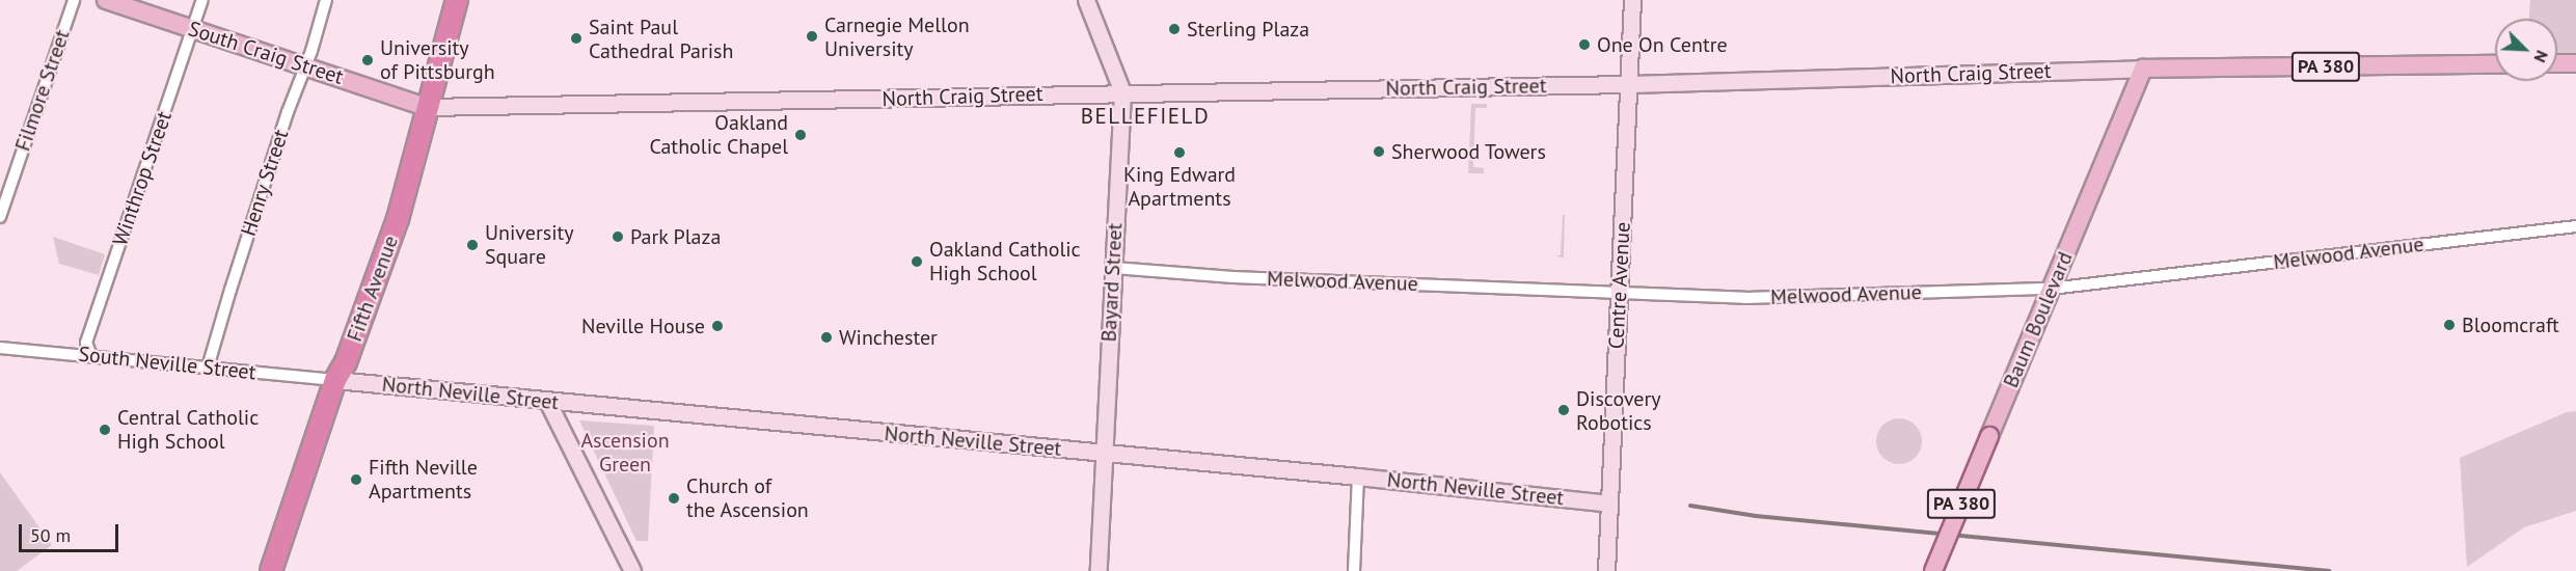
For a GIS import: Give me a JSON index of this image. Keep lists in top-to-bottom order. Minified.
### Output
{"streets":{"highway":["Fifth Avenue"],"main road":["South Craig Street","PA 380","North Craig Street","Bayard Street","Centre Avenue","Baum Boulevard","North Neville Street"],"street":["Filmore Street","Winthrop Street","Henry Street","Melwood Avenue","South Neville Street"]},"crossings":[["South Craig Street","North Craig Street"],["South Craig Street","Winthrop Street"],["South Craig Street","Henry Street"],["South Craig Street","Fifth Avenue"],["North Craig Street","Bayard Street"],["North Craig Street","Centre Avenue"],["North Craig Street","Fifth Avenue"],["North Craig Street","Baum Boulevard"],["Winthrop Street","South Neville Street"],["Henry Street","South Neville Street"],["Melwood Avenue","Bayard Street"],["Melwood Avenue","Centre Avenue"],["Melwood Avenue","Baum Boulevard"],["Bayard Street","North Neville Street"],["Centre Avenue","North Neville Street"],["Fifth Avenue","South Neville Street"],["Fifth Avenue","North Neville Street"],["South Neville Street","North Neville Street"]],"districts":["BELLEFIELD"],"parks":["Ascension Green"],"places":["Sterling Plaza","Carnegie Mellon University","Saint Paul Cathedral Parish","One On Centre","University of Pittsburgh","Oakland Catholic Chapel","Sherwood Towers","King Edward Apartments","Park Plaza","University Square","Oakland Catholic High School","Bloomcraft","Neville House","Winchester","Discovery Robotics","Central Catholic High School","Fifth Neville Apartments","Church of the Ascension"],"scale_bar":"50 m","north":"bottom right"}
